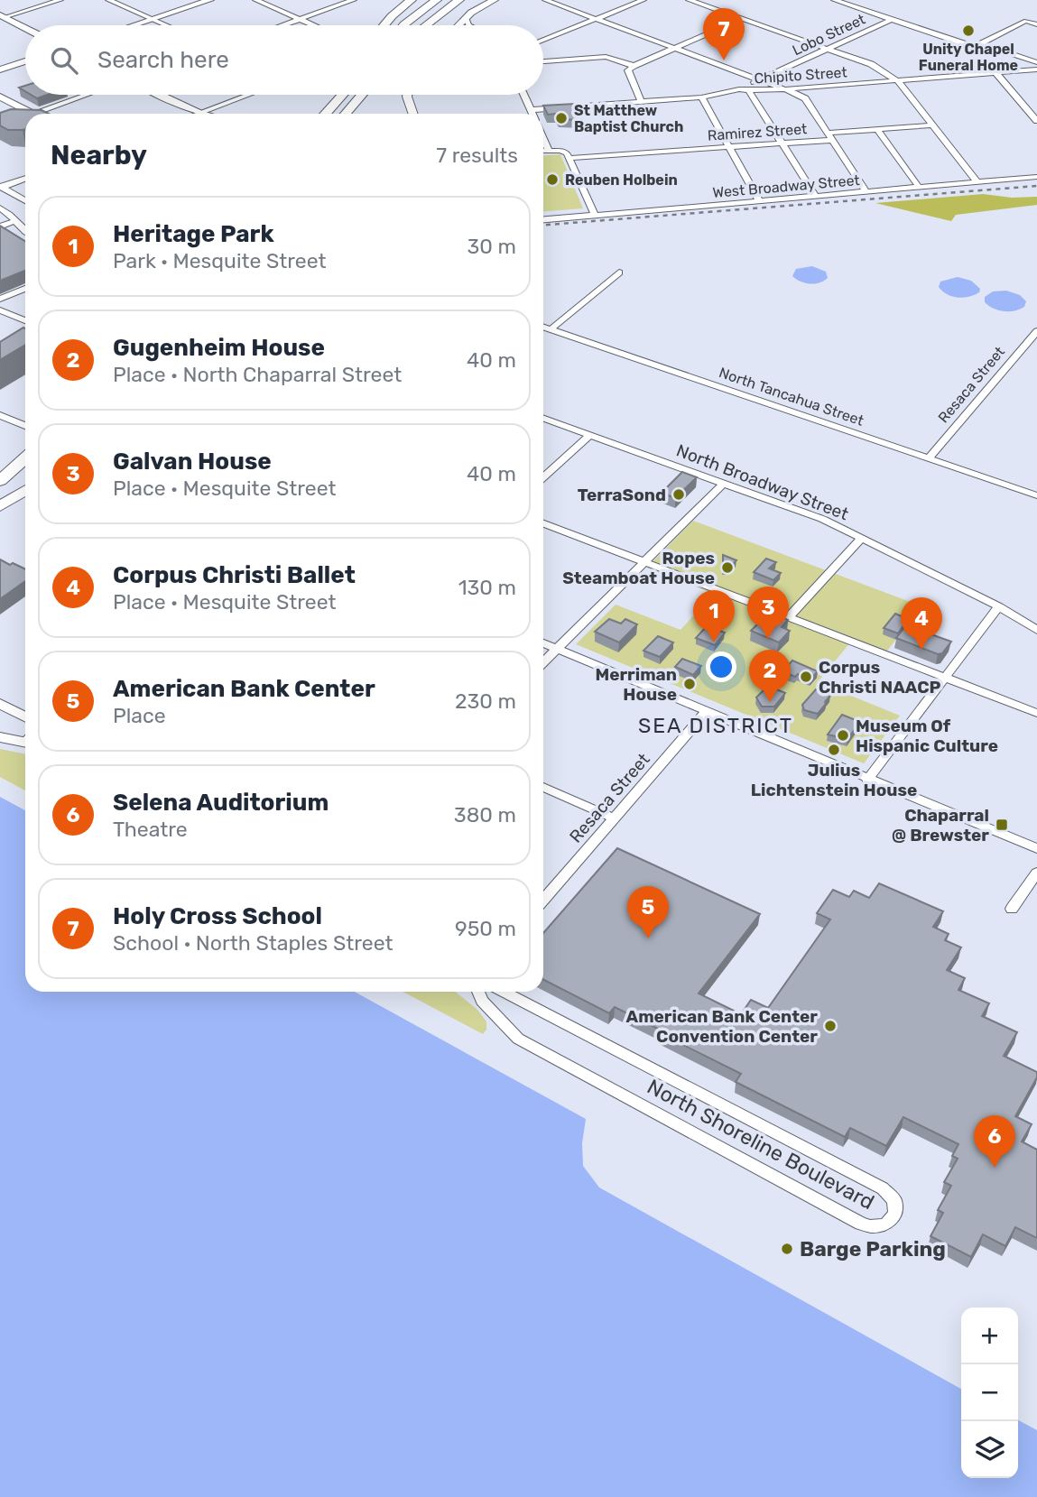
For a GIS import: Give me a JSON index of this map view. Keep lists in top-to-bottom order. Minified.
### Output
{"streets":{"street":["Lobo Street","Chipito Street","Ramirez Street","West Broadway Street","Resaca Street","North Tancahua Street","North Broadway Street","North Shoreline Boulevard"]},"crossings":[["Lobo Street","Chipito Street"],["Resaca Street","North Tancahua Street"]],"districts":["SEA DISTRICT"],"places":{"other":["Unity Chapel Funeral Home","St Matthew Baptist Church","Reuben Holbein","TerraSond","Ropes Steamboat House","Corpus Christi NAACP","Merriman House","Museum Of Hispanic Culture","Julius Lichtenstein House","American Bank Center Convention Center","Barge Parking"],"transit":["Chaparral @ Brewster"]},"page":{"pins":["7","3","1","4","2","5","6"],"search":"Search here","heading":["Nearby","7 results"],"list":[{"mark":"1","name":"Heritage Park","note":"Park · Mesquite Street","value":"30 m"},{"mark":"2","name":"Gugenheim House","note":"Place · North Chaparral Street","value":"40 m"},{"mark":"3","name":"Galvan House","note":"Place · Mesquite Street","value":"40 m"},{"mark":"4","name":"Corpus Christi Ballet","note":"Place · Mesquite Street","value":"130 m"},{"mark":"5","name":"American Bank Center","note":"Place","value":"230 m"},{"mark":"6","name":"Selena Auditorium","note":"Theatre","value":"380 m"},{"mark":"7","name":"Holy Cross School","note":"School · North Staples Street","value":"950 m"}],"map_buttons":["+","−"]}}
